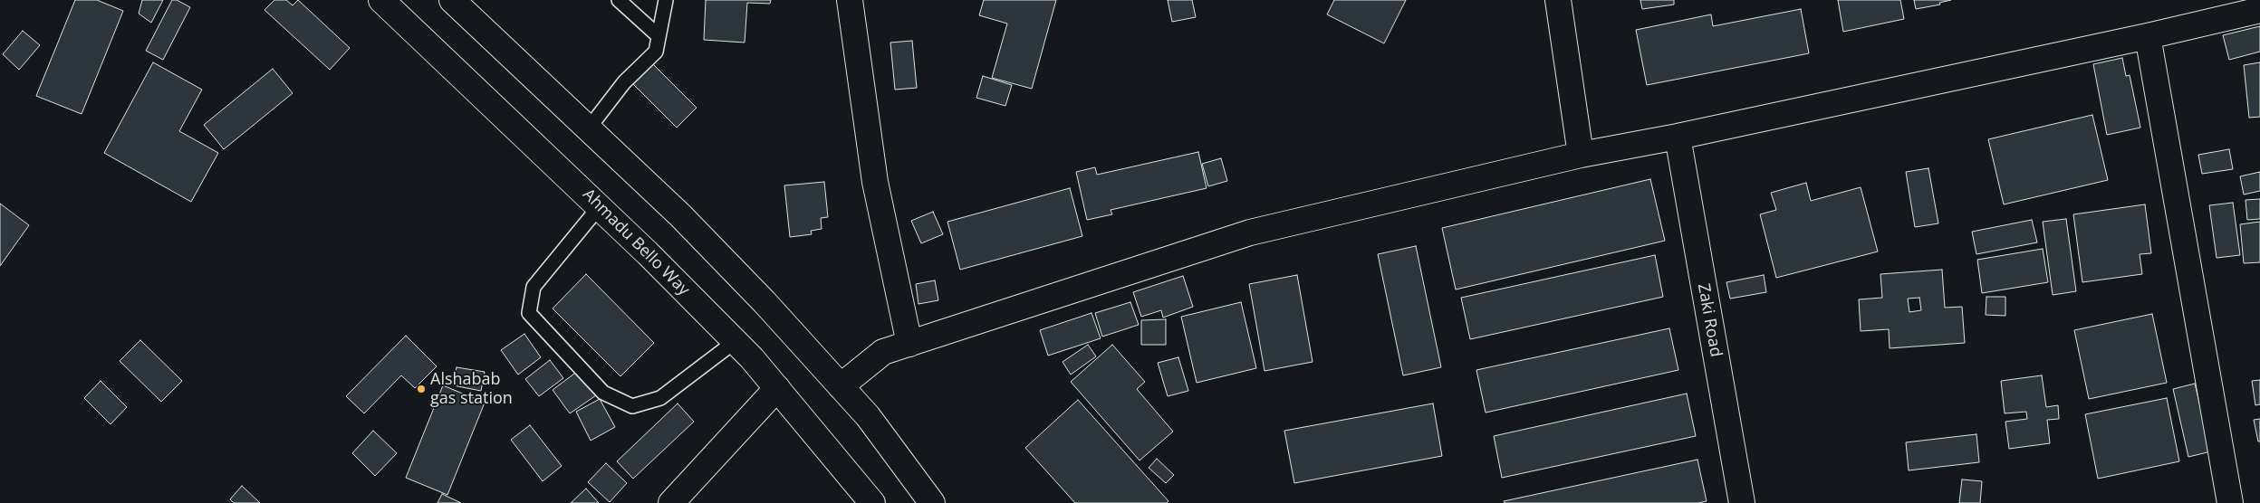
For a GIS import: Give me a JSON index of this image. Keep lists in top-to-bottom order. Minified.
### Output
{"streets":{"street":["Ahmadu Bello Way","Zaki Road"]},"places":["Alshabab gas station"]}
